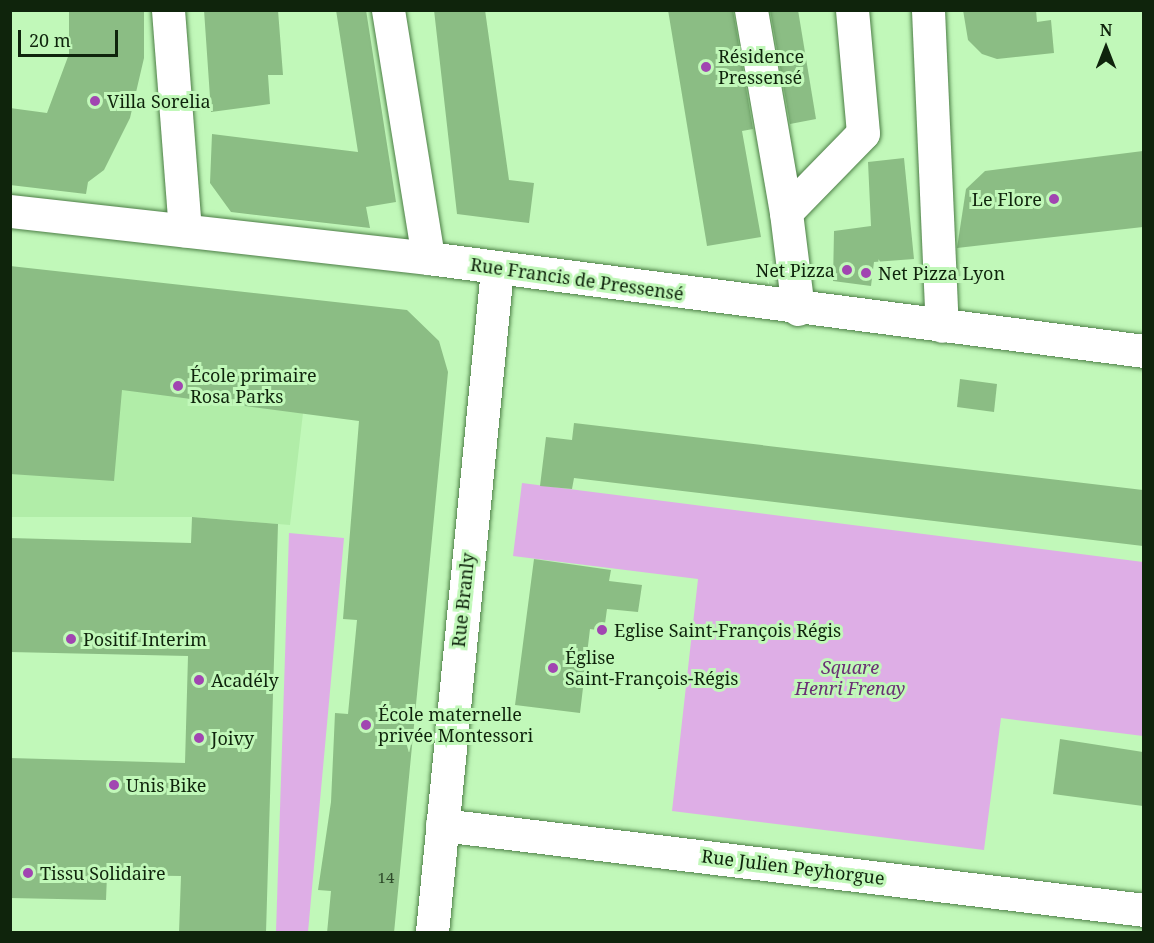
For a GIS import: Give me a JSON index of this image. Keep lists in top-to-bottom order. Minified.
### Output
{"streets":{"street":["Rue Francis de Pressensé","Rue Branly","Rue Julien Peyhorgue"]},"crossings":[["Rue Francis de Pressensé","Rue Branly"],["Rue Branly","Rue Julien Peyhorgue"]],"parks":["Square Henri Frenay"],"places":["Résidence Pressensé","Villa Sorelia","Le Flore","Net Pizza","Net Pizza Lyon","École primaire Rosa Parks","Eglise Saint-François Régis","Positif Interim","Église Saint-François-Régis","Acadély","École maternelle privée Montessori","Joivy","Unis Bike","Tissu Solidaire"],"house_numbers":["14"],"scale_bar":"20 m","north":"top"}
